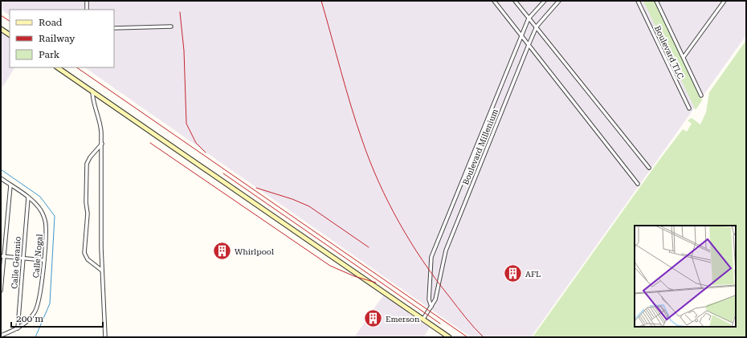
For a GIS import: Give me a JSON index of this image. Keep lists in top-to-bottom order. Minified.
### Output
{"streets":{"street":["Boulevard TLC","Boulevard Millenium","Calle Nogal","Calle Geranio"]},"crossings":[["Calle Nogal","Calle Geranio"]],"places":{"building":["Whirlpool","AFL","Emerson"]},"legend":["Road","Railway","Park"],"scale_bar":"200 m"}
